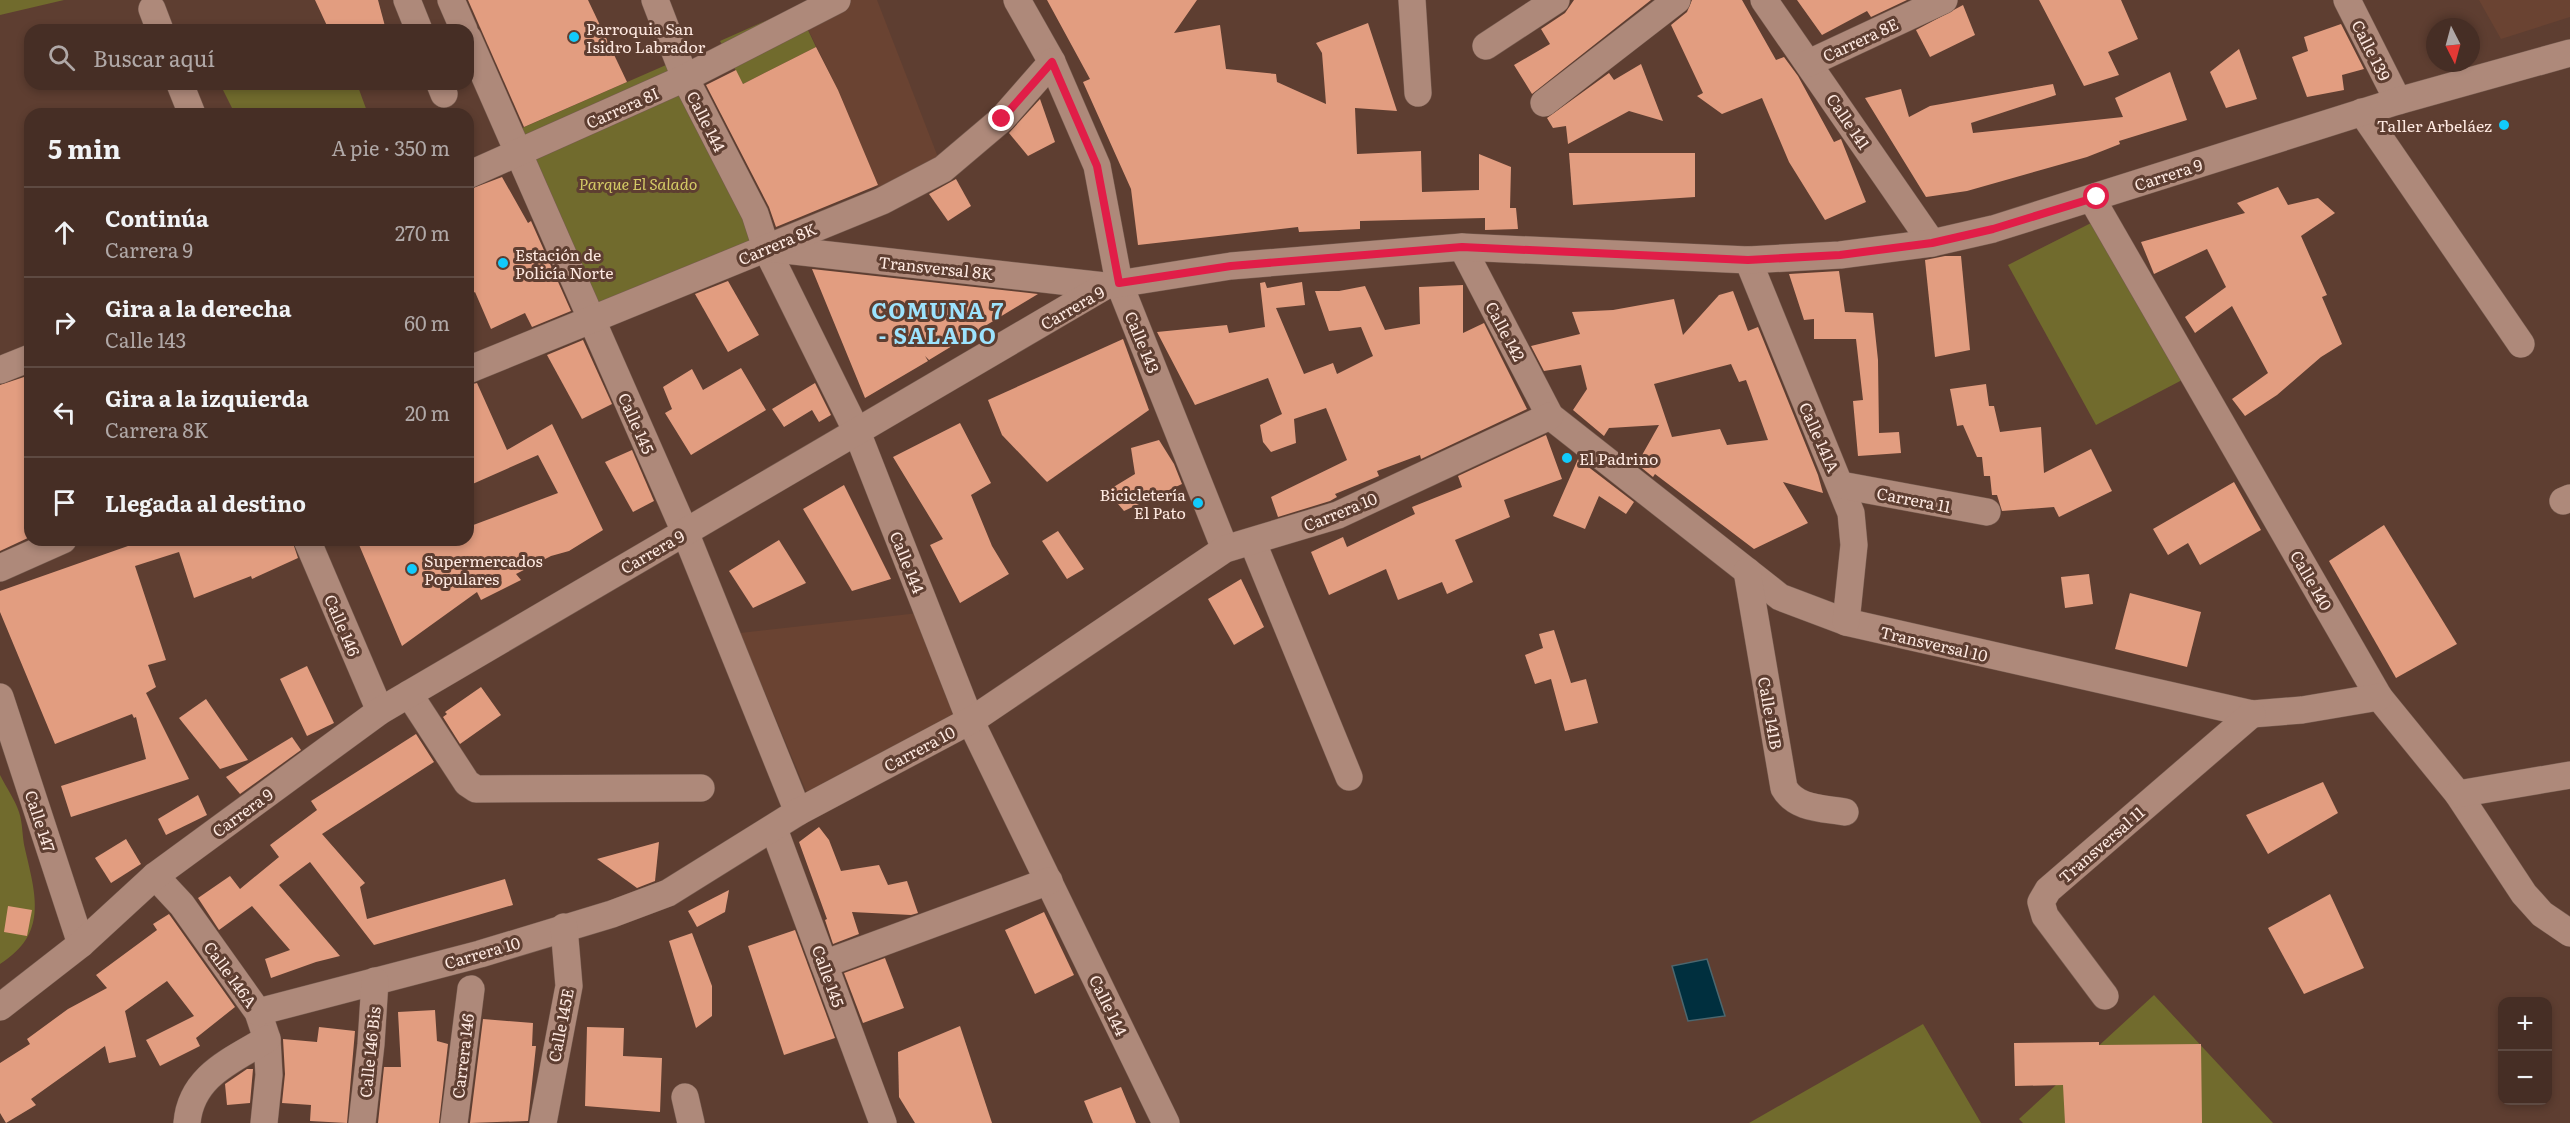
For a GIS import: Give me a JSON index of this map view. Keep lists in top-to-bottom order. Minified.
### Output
{"streets":{"street":["Carrera 8E","Calle 139","Carrera 8I","Calle 144","Calle 141","Carrera 9","Carrera 8K","Transversal 8K","Calle 142","Calle 143","Calle 145","Calle 141A","Carrera 11","Carrera 10","Calle 140","Calle 146","Transversal 10","Calle 141B","Calle 147","Transversal 11","Calle 146A","Calle 145E","Calle 146 Bis","Carrera 146"]},"crossings":[["Carrera 8E","Calle 141"],["Calle 139","Carrera 9"],["Carrera 8I","Calle 144"],["Carrera 8I","Calle 145"],["Calle 144","Carrera 9"],["Calle 144","Carrera 8K"],["Calle 144","Transversal 8K"],["Calle 144","Carrera 10"],["Calle 141","Carrera 9"],["Carrera 9","Transversal 8K"],["Carrera 9","Calle 142"],["Carrera 9","Calle 143"],["Carrera 9","Calle 145"],["Carrera 9","Calle 141A"],["Carrera 9","Calle 140"],["Carrera 9","Calle 146"],["Carrera 9","Calle 147"],["Carrera 9","Calle 146A"],["Carrera 8K","Transversal 8K"],["Carrera 8K","Calle 143"],["Carrera 8K","Calle 145"],["Transversal 8K","Calle 143"],["Calle 142","Carrera 10"],["Calle 142","Transversal 10"],["Calle 143","Carrera 10"],["Calle 145","Carrera 10"],["Calle 141A","Carrera 11"],["Calle 141A","Transversal 10"],["Carrera 10","Transversal 10"],["Carrera 10","Calle 146A"],["Carrera 10","Calle 145E"],["Carrera 10","Calle 146 Bis"],["Calle 140","Transversal 10"],["Transversal 10","Calle 141B"],["Transversal 10","Transversal 11"]],"districts":["COMUNA 7 - SALADO"],"parks":["Parque El Salado"],"places":["Parroquia San Isidro Labrador","Taller Arbeláez","Estación de Policía Norte","El Padrino","Bicicletería El Pato","Supermercados Populares"],"north":"bottom","page":{"search":"Buscar aquí","heading":["5 min","A pie · 350 m"],"list":[["Continúa","Carrera 9","270 m"],["Gira a la derecha","Calle 143","60 m"],["Gira a la izquierda","Carrera 8K","20 m"],"Llegada al destino"],"map_buttons":["+","−"]}}
